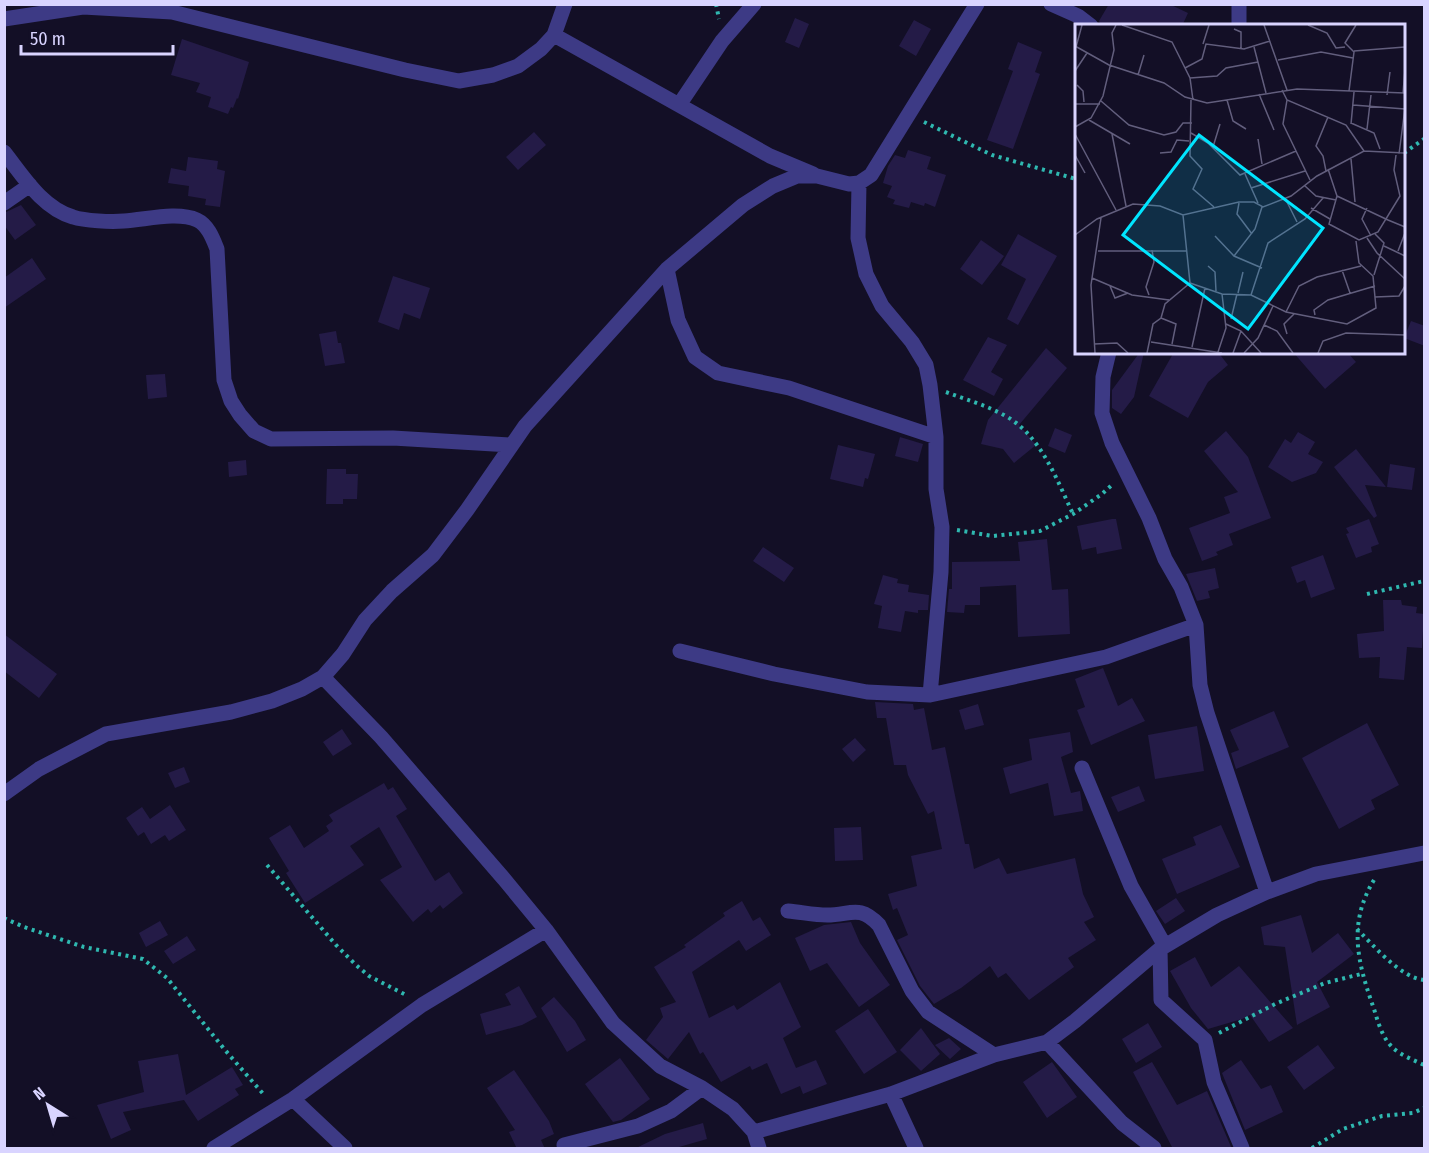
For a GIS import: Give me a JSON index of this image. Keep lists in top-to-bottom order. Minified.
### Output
{"scale_bar":"50 m","north":"top left"}
